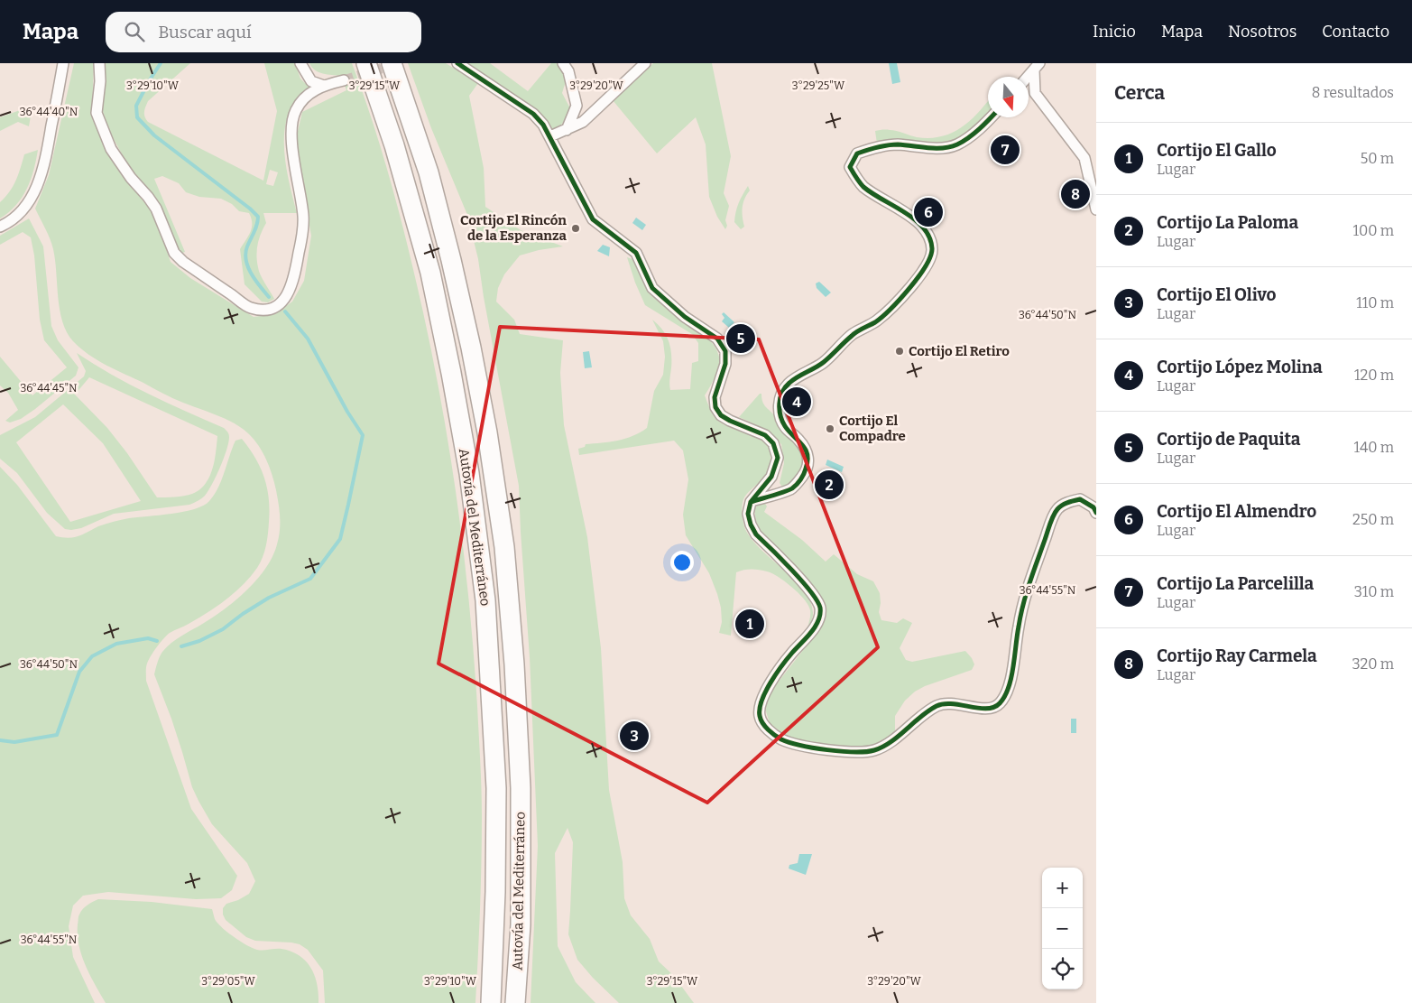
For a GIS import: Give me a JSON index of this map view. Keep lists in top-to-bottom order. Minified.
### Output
{"streets":{"highway":["Autovía del Mediterráneo"]},"places":["Cortijo El Rincón de la Esperanza","Cortijo El Retiro","Cortijo El Compadre"],"north":"bottom","page":{"header":"Mapa","search":"Buscar aquí","nav":["Inicio","Mapa","Nosotros","Contacto"],"heading":["Cerca","8 resultados"],"list":[{"mark":"1","name":"Cortijo El Gallo","note":"Lugar","value":"50 m"},{"mark":"2","name":"Cortijo La Paloma","note":"Lugar","value":"100 m"},{"mark":"3","name":"Cortijo El Olivo","note":"Lugar","value":"110 m"},{"mark":"4","name":"Cortijo López Molina","note":"Lugar","value":"120 m"},{"mark":"5","name":"Cortijo de Paquita","note":"Lugar","value":"140 m"},{"mark":"6","name":"Cortijo El Almendro","note":"Lugar","value":"250 m"},{"mark":"7","name":"Cortijo La Parcelilla","note":"Lugar","value":"310 m"},{"mark":"8","name":"Cortijo Ray Carmela","note":"Lugar","value":"320 m"}],"pins":["7","8","6","5","4","2","1","3"],"map_buttons":["+","−"]},"coordinates":["3°29'10\"W","3°29'15\"W","3°29'20\"W","3°29'25\"W","36°44'40\"N","36°44'50\"N","36°44'45\"N","36°44'55\"N","3°29'05\"W"]}
